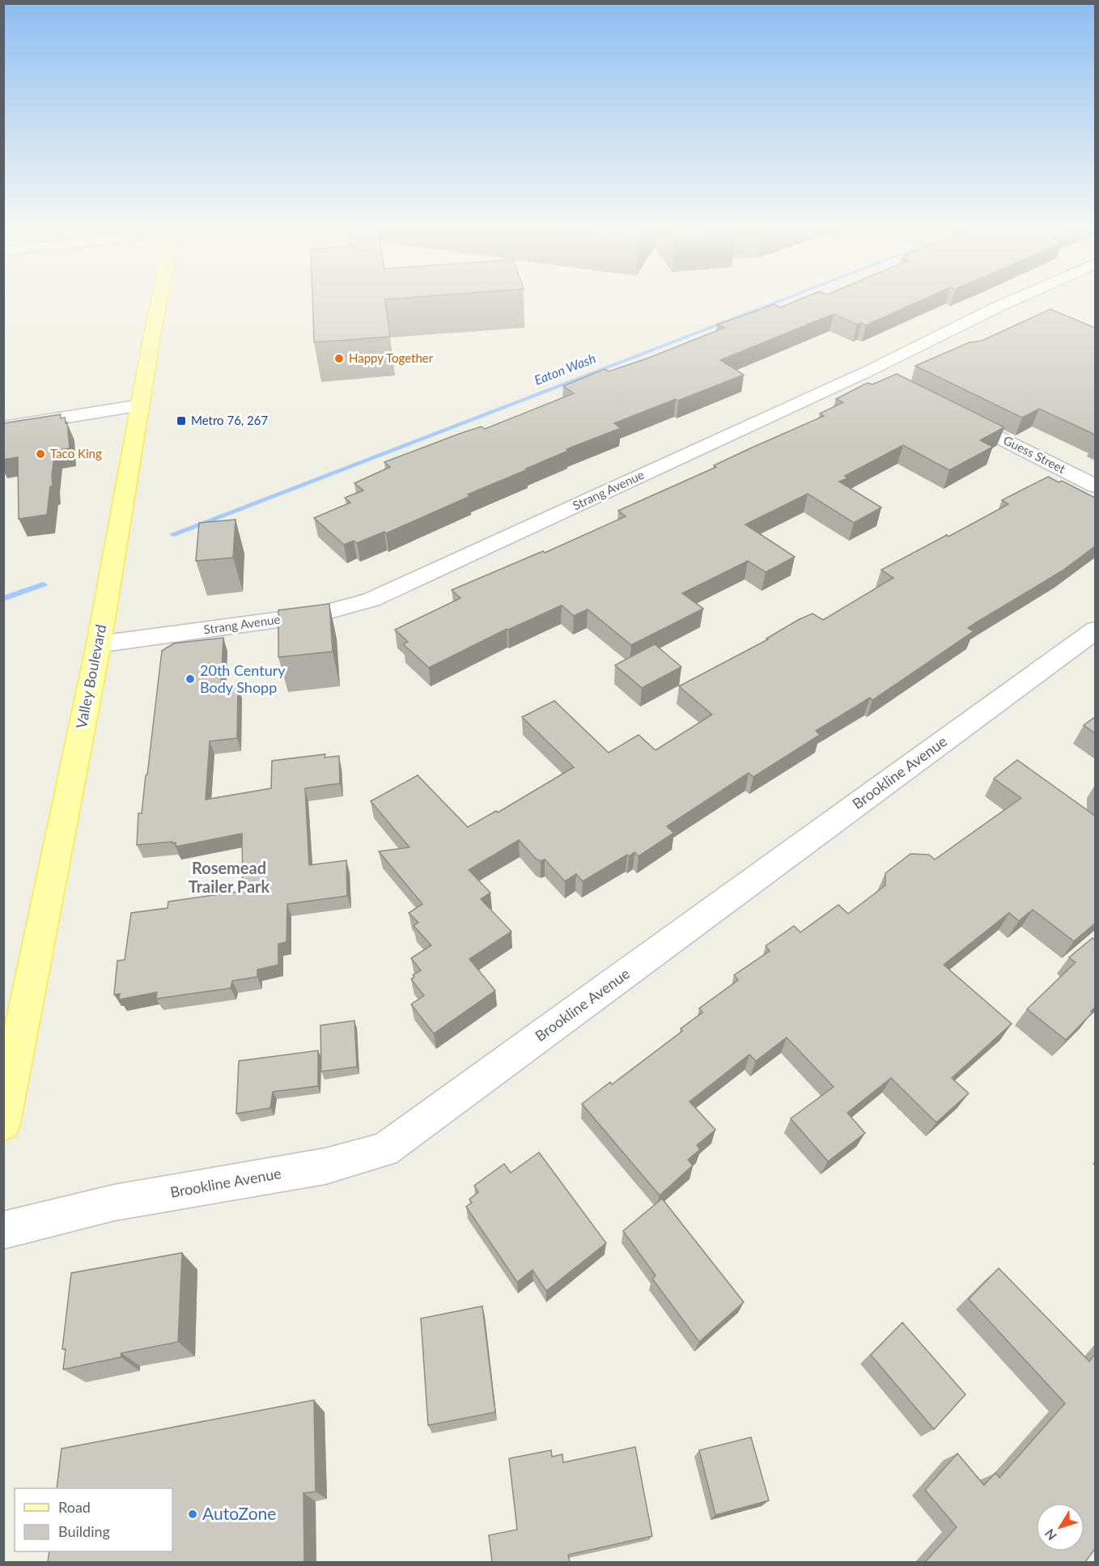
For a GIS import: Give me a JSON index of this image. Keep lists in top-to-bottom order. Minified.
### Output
{"streets":{"main road":["Valley Boulevard"],"street":["Guess Street","Strang Avenue","Brookline Avenue"]},"crossings":[["Strang Avenue","Valley Boulevard"]],"districts":["Rosemead Trailer Park"],"water":["Eaton Wash"],"places":{"other":["Happy Together","Taco King","20th Century Body Shopp","AutoZone"],"transit":["Metro 76, 267"]},"legend":["Road","Building"],"north":"bottom left"}
